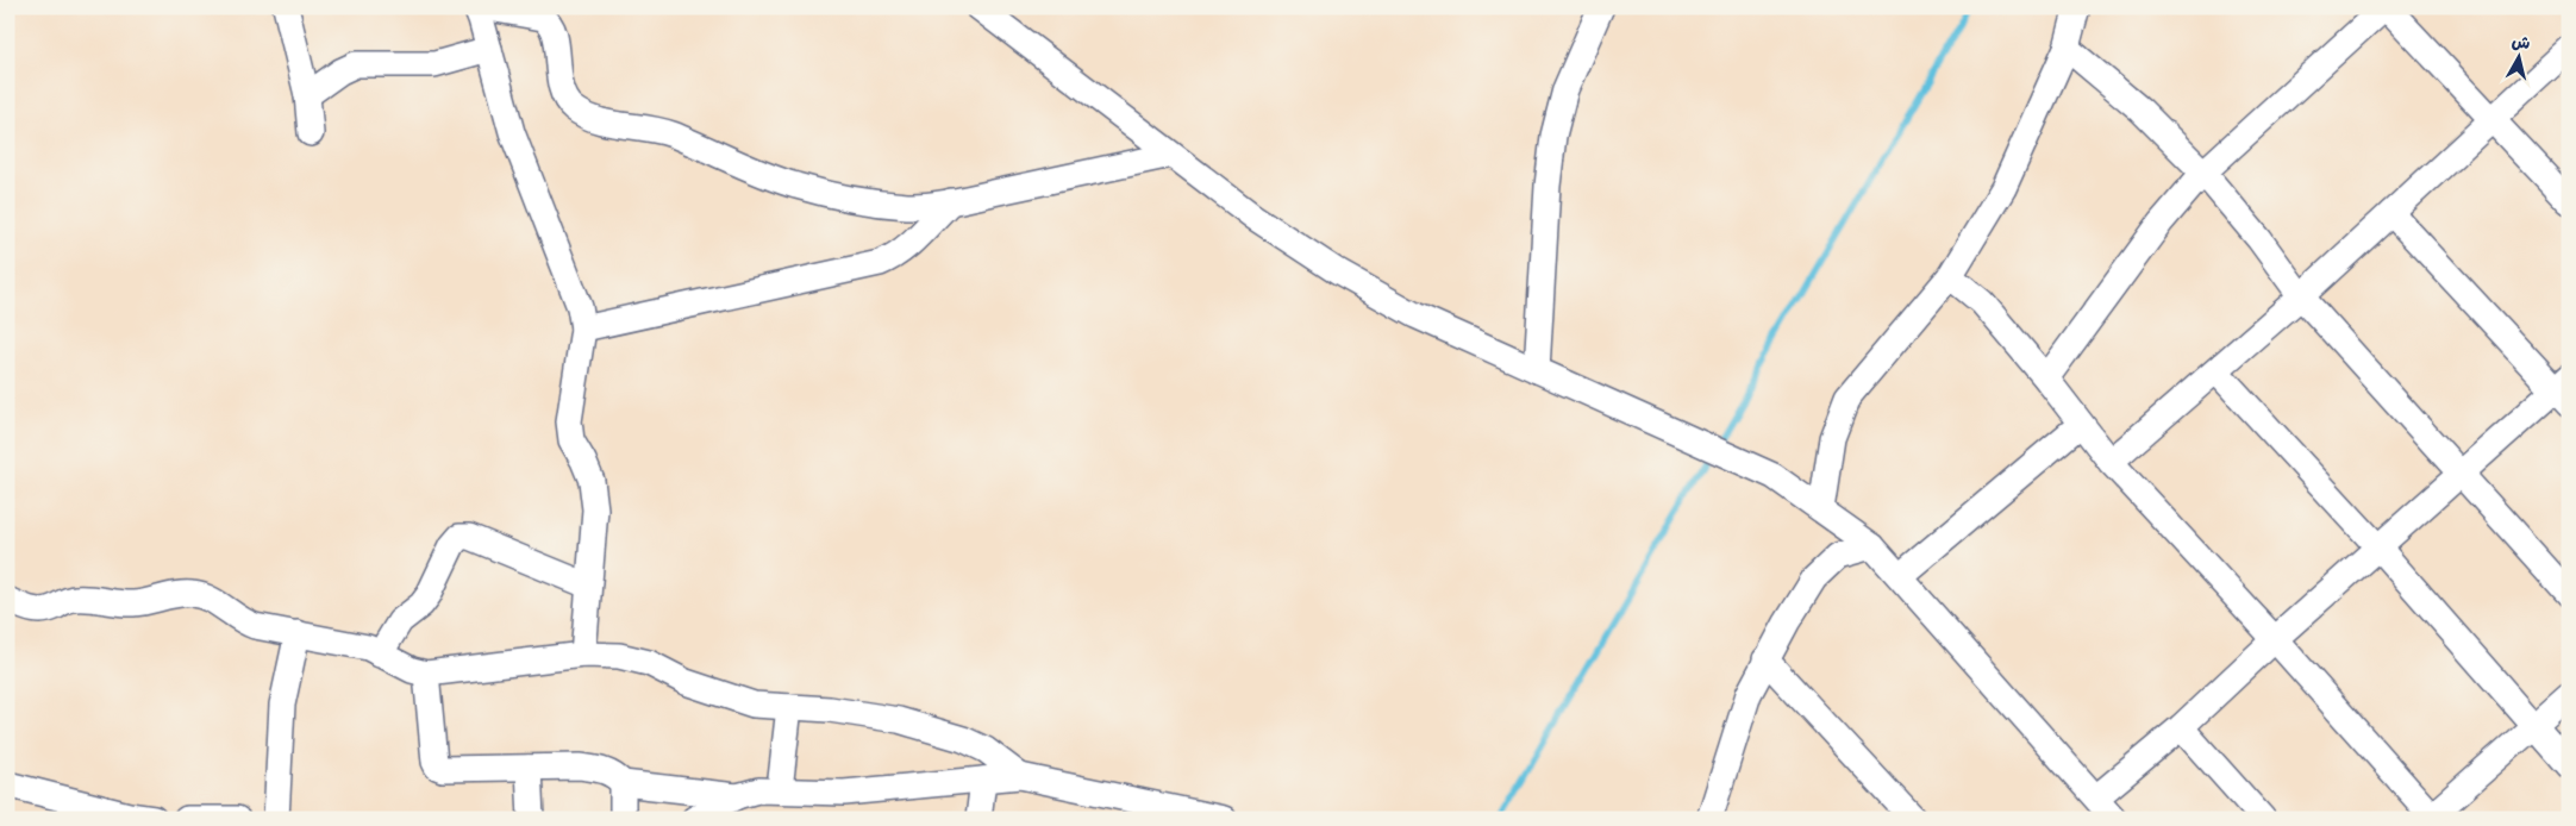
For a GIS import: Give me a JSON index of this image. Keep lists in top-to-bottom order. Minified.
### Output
{"north":"top"}
